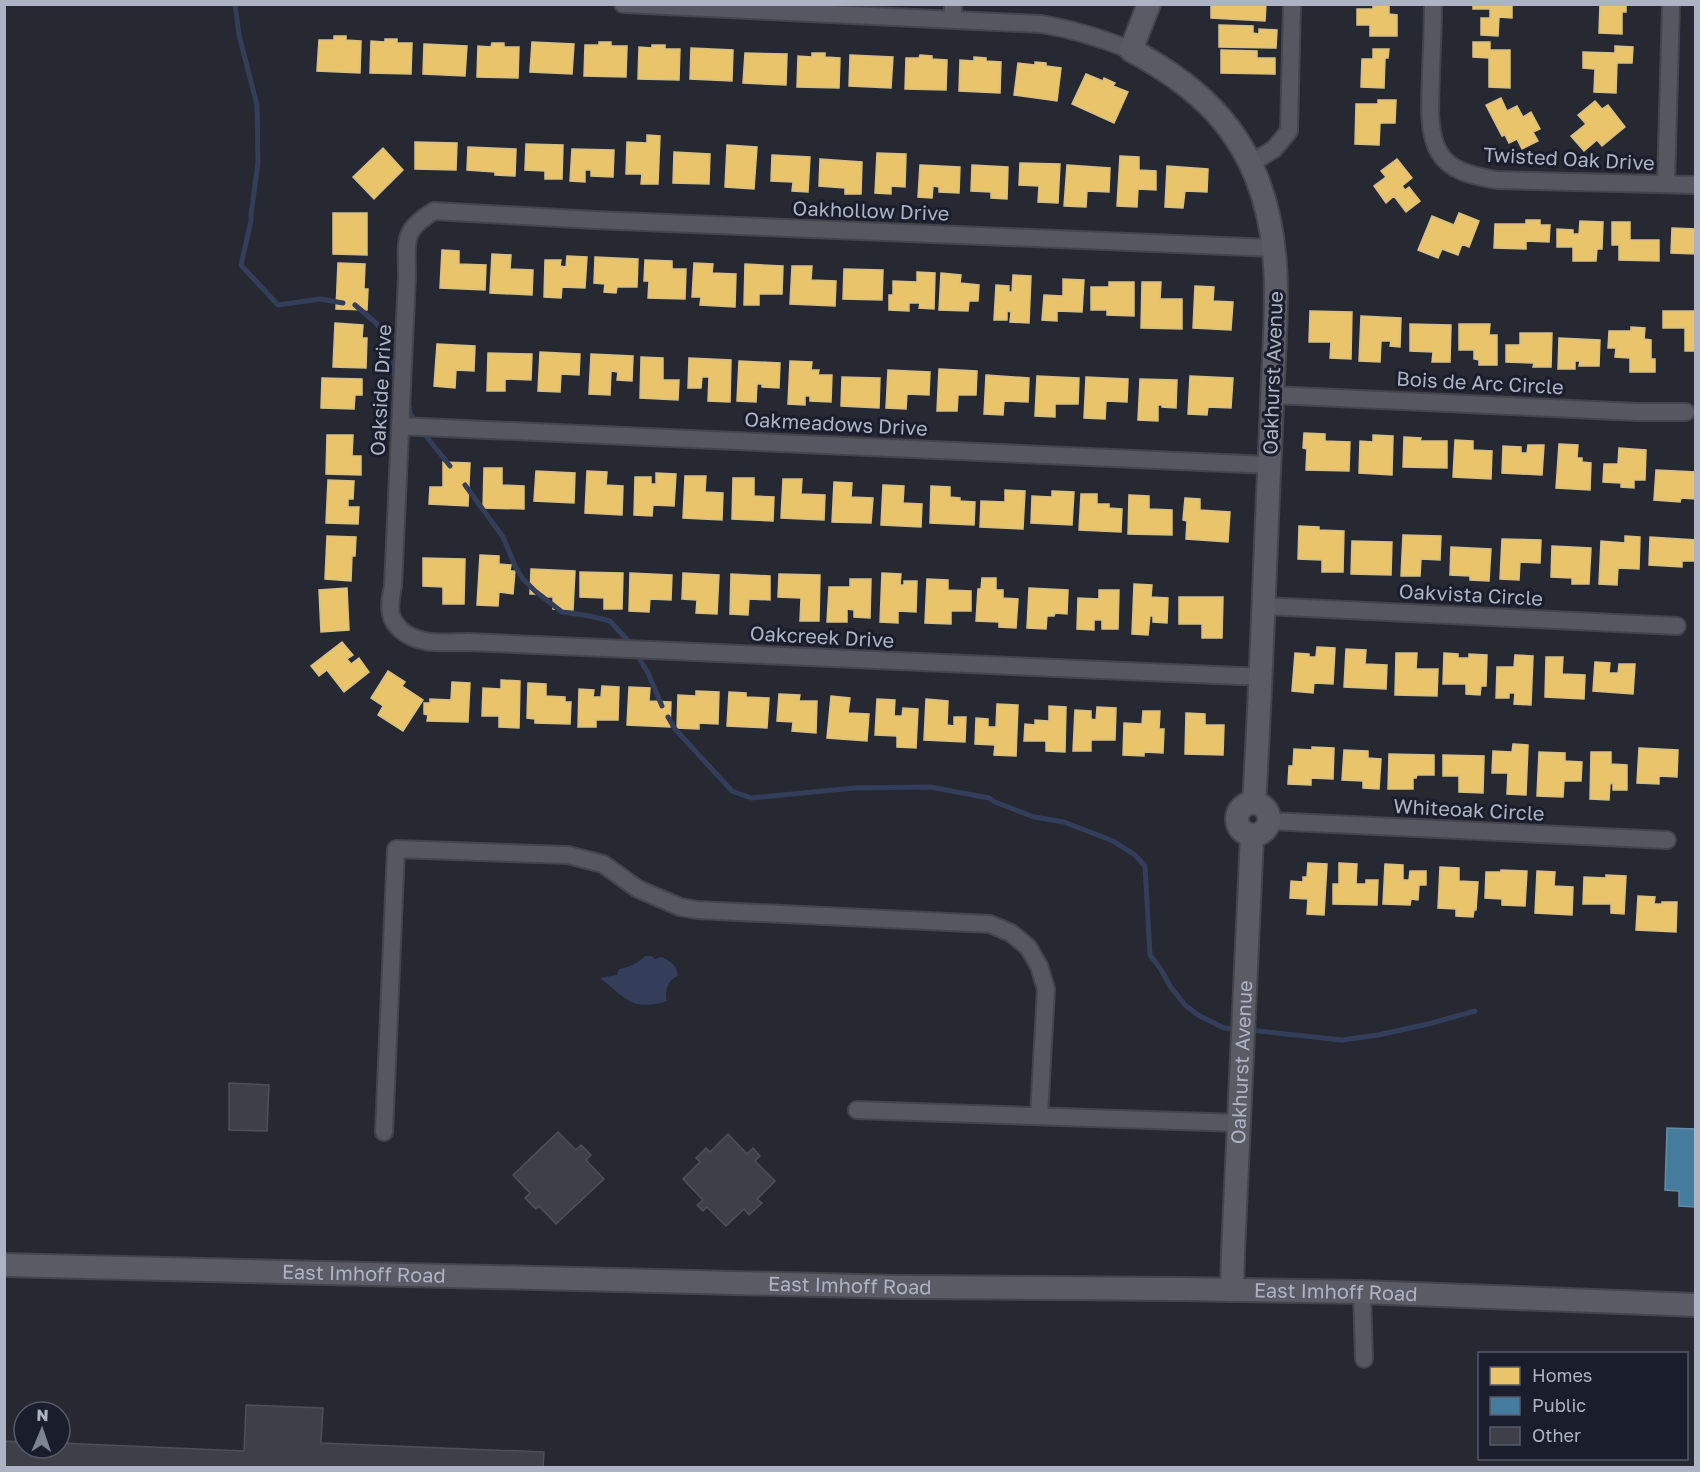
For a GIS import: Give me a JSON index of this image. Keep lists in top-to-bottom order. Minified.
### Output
{"streets":{"main road":["Oakhurst Avenue","East Imhoff Road"],"street":["Twisted Oak Drive","Oakhollow Drive","Bois de Arc Circle","Oakside Drive","Oakmeadows Drive","Oakvista Circle","Oakcreek Drive","Whiteoak Circle"]},"crossings":[["Oakhollow Drive","Oakhurst Avenue"],["Oakhollow Drive","Oakside Drive"],["Oakhurst Avenue","Bois de Arc Circle"],["Oakhurst Avenue","Oakmeadows Drive"],["Oakhurst Avenue","Oakvista Circle"],["Oakhurst Avenue","Oakcreek Drive"],["Oakhurst Avenue","Whiteoak Circle"],["Oakhurst Avenue","East Imhoff Road"],["Oakside Drive","Oakmeadows Drive"],["Oakside Drive","Oakcreek Drive"]],"legend":["Homes","Public","Other"],"north":"top"}
